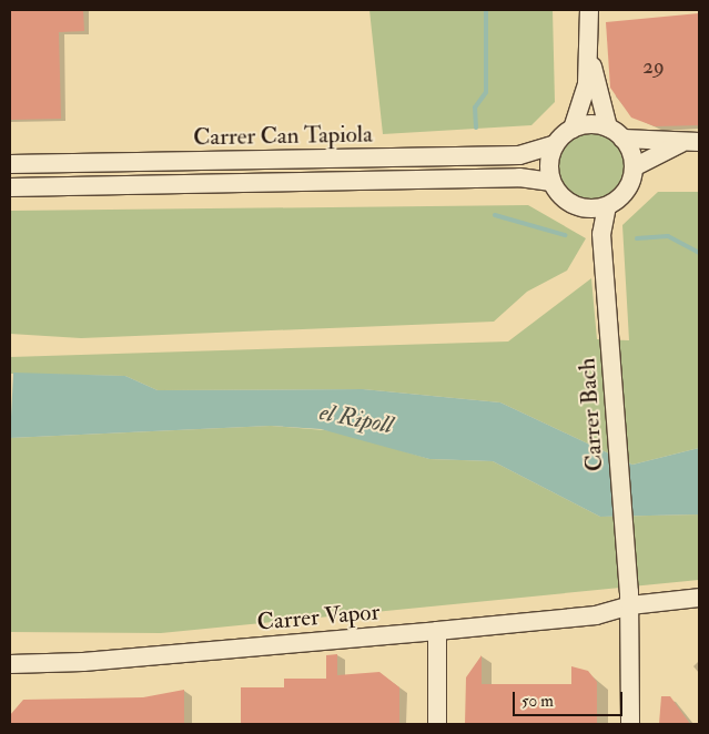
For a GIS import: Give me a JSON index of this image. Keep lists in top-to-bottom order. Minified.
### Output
{"streets":{"street":["Carrer Can Tapiola","Carrer Bach","Carrer Vapor"]},"crossings":[["Carrer Can Tapiola","Carrer Bach"],["Carrer Bach","Carrer Vapor"]],"water":["el Ripoll"],"house_numbers":["29"],"scale_bar":"50 m"}
